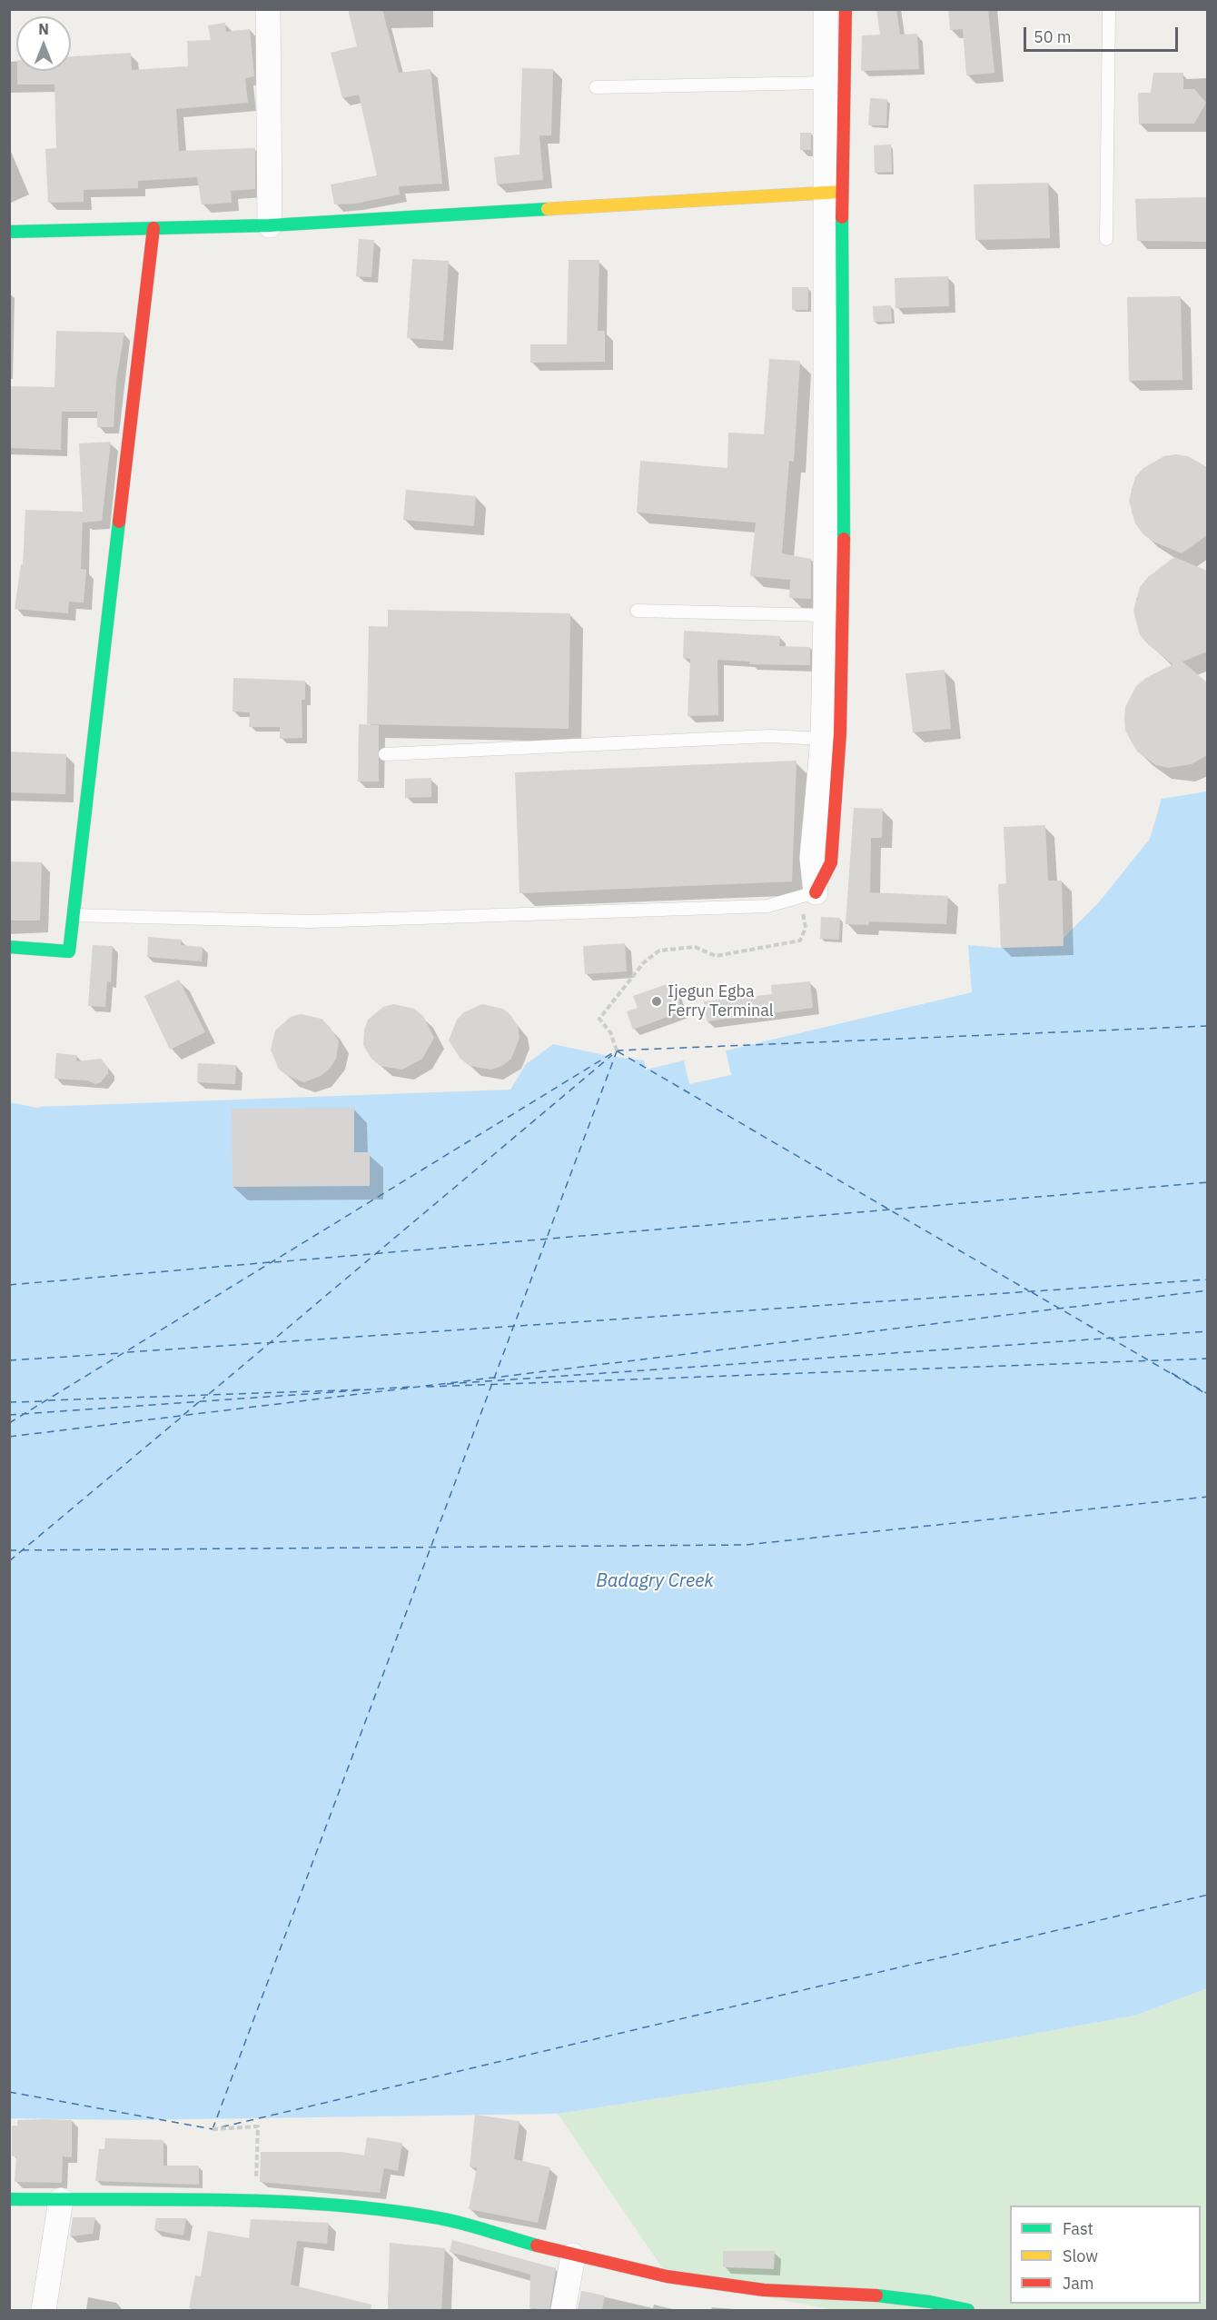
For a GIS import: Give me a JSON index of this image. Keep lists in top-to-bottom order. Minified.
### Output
{"water":["Badagry Creek"],"places":["Ijegun Egba Ferry Terminal"],"legend":["Fast","Slow","Jam"],"scale_bar":"50 m","north":"top"}
